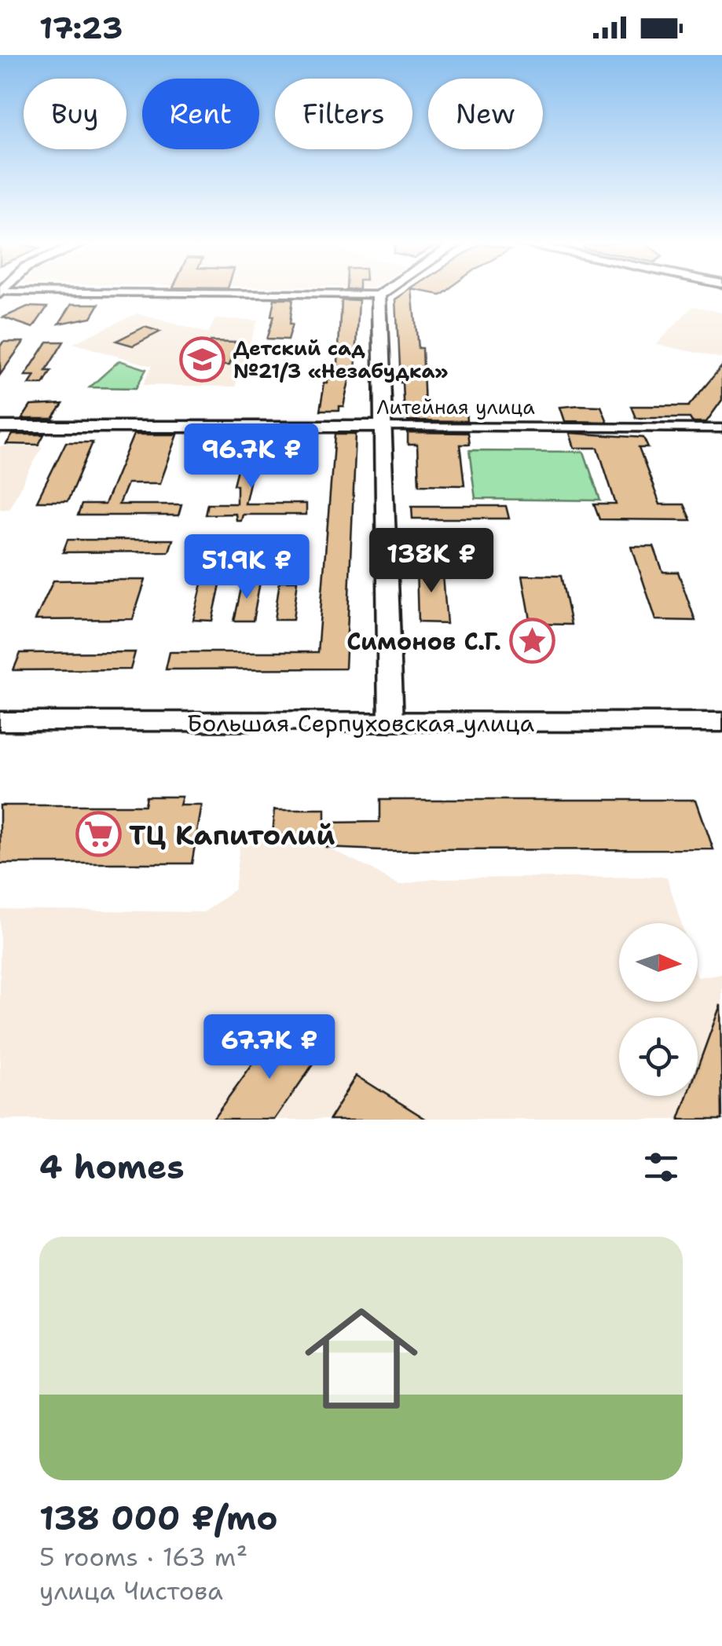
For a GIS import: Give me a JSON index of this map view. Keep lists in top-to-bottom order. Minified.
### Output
{"streets":{"main road":["Большая Серпуховская улица"],"street":["Литейная улица"]},"places":{"school or university":["Детский сад №21/3 «Незабудка»"],"place":["Симонов С.Г."],"supermarket":["ТЦ Капитолий"]},"north":"right","page":{"status":"17:23","chip":["Buy","Rent","Filters","New"],"price":["96.7K ₽","138K ₽","51.9K ₽","67.7K ₽"],"heading":"4 homes","list":[{"name":"138 000 ₽/mo","note":"5 rooms · 163 m² · улица Чистова"}]}}
